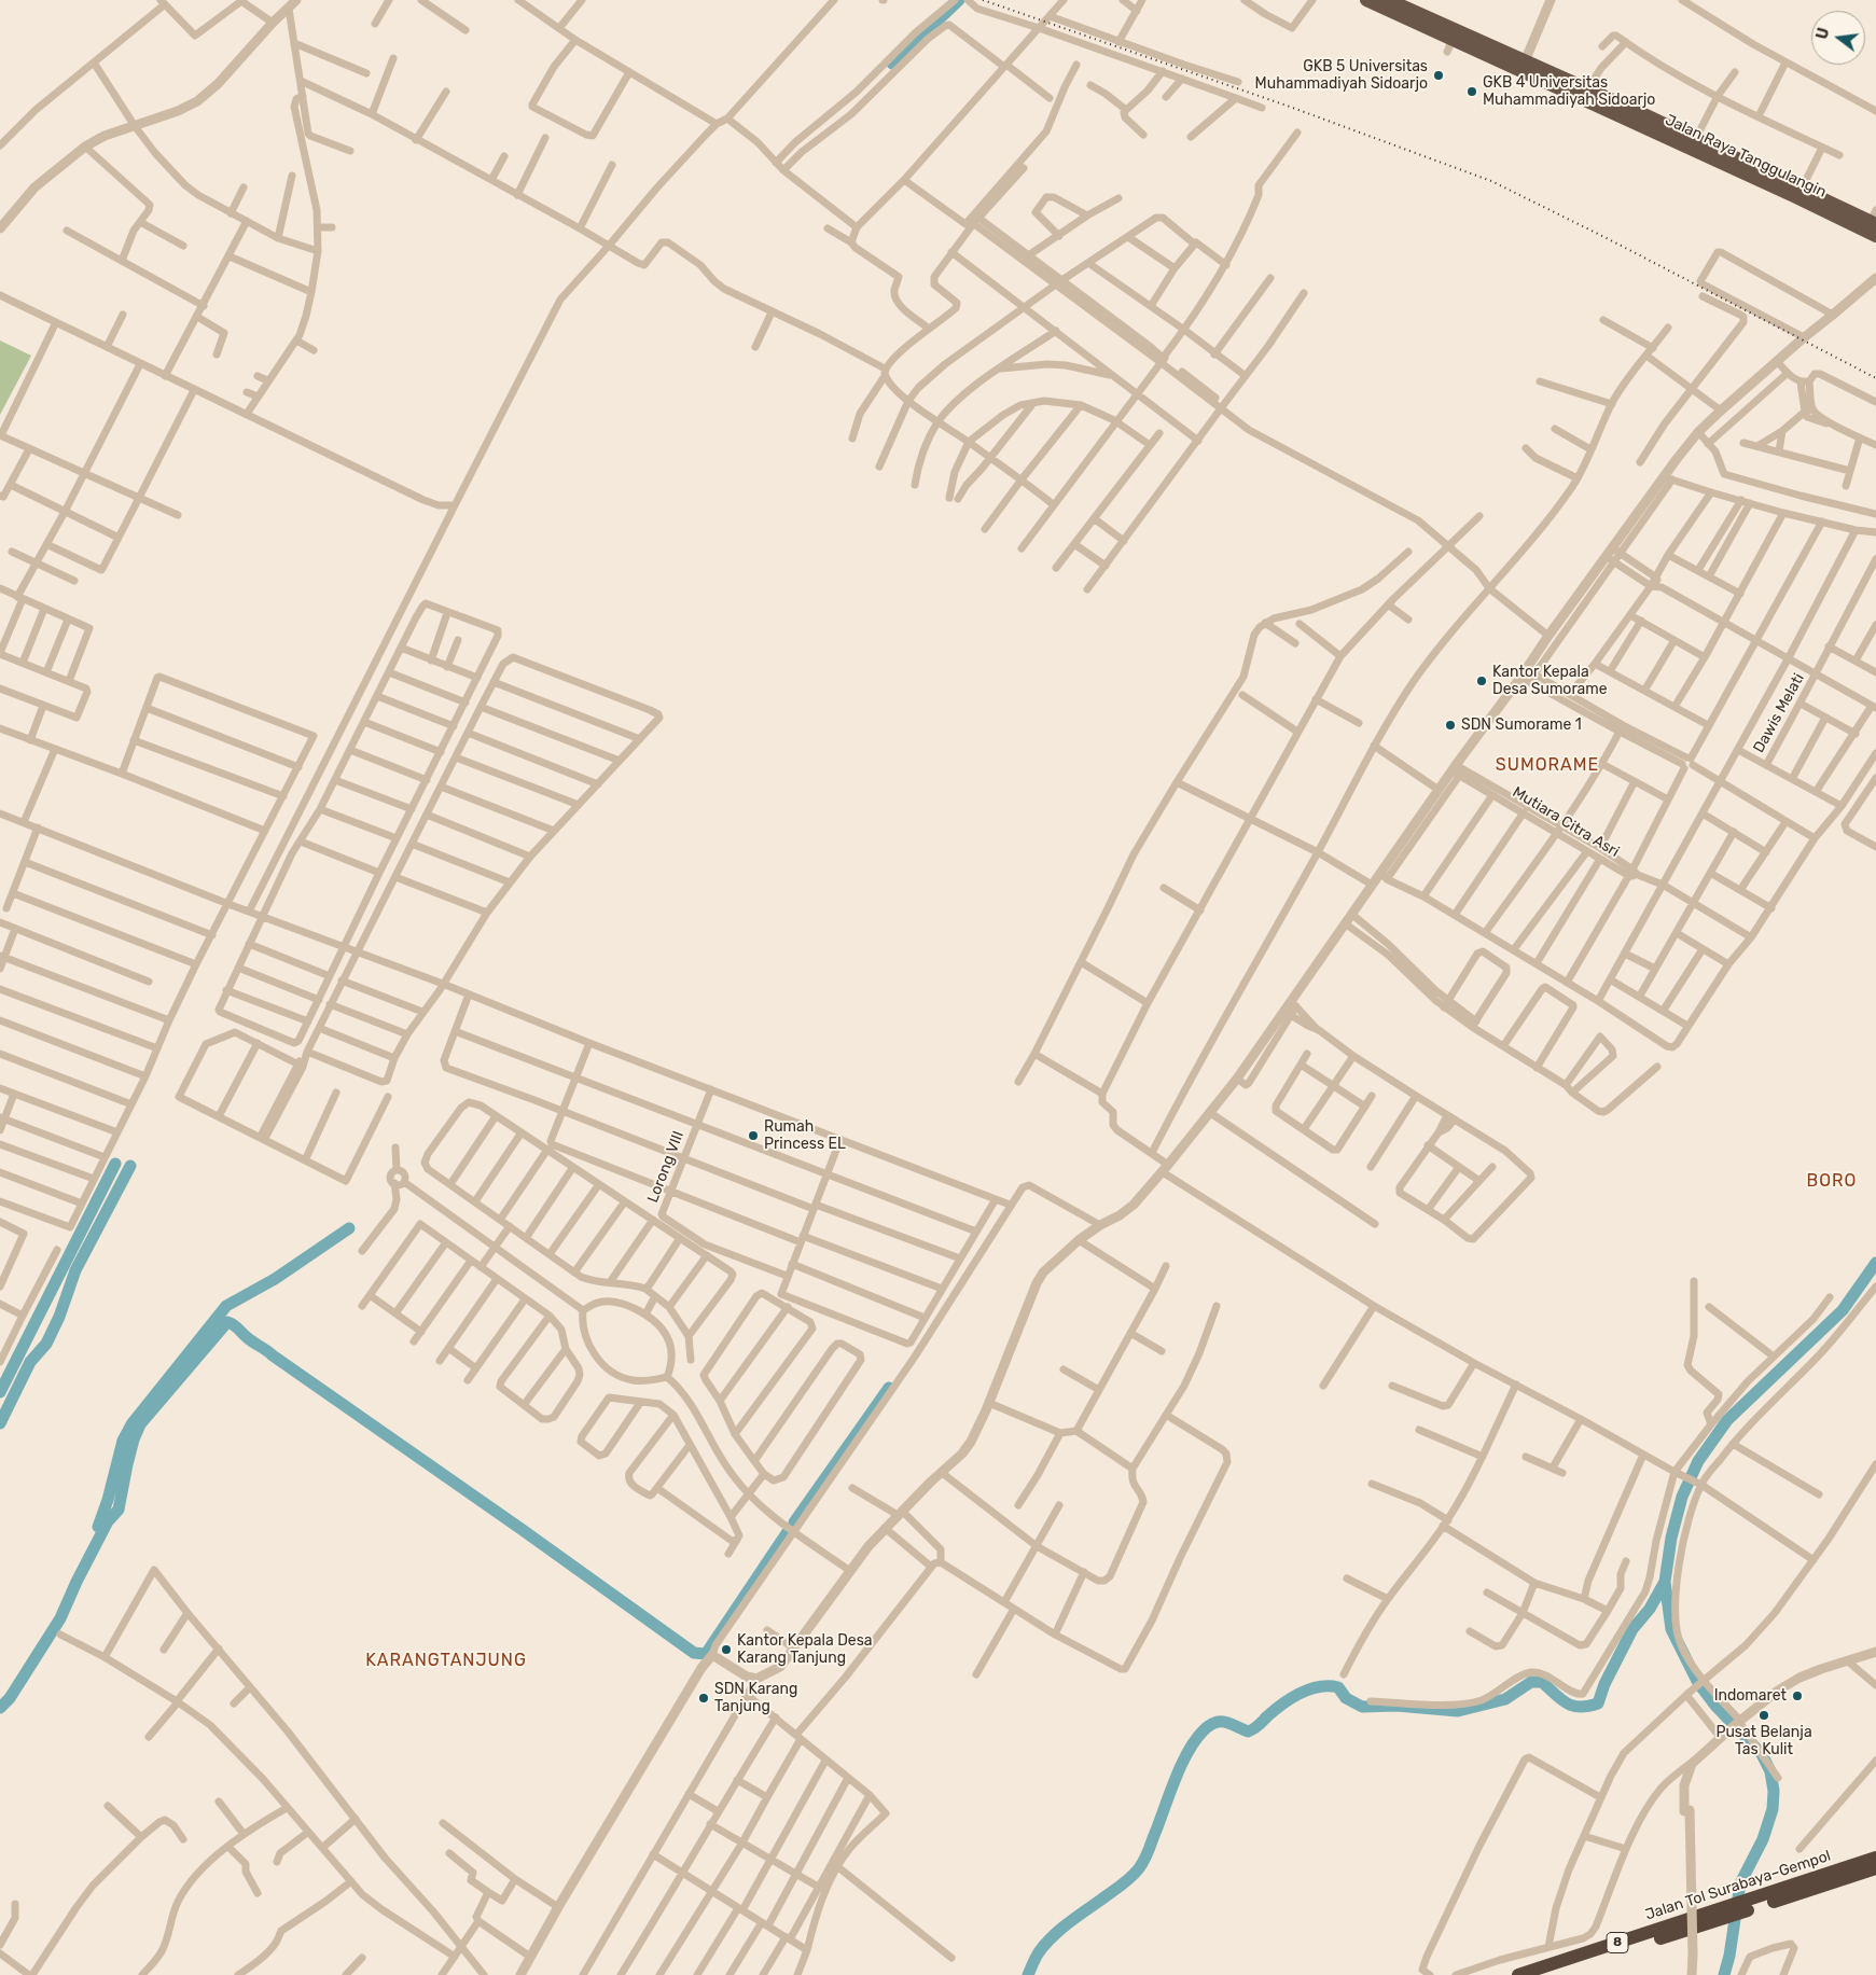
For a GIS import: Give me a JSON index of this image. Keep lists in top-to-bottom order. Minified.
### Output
{"streets":{"highway":["Jalan Raya Tanggulangin","Jalan Tol Surabaya–Gempol","8"],"street":["Dawis Melati","Mutiara Citra Asri","Lorong VIII"]},"districts":["SUMORAME","BORO","KARANGTANJUNG"],"places":["GKB 5 Universitas Muhammadiyah Sidoarjo","GKB 4 Universitas Muhammadiyah Sidoarjo","Kantor Kepala Desa Sumorame","SDN Sumorame 1","Rumah Princess EL","Kantor Kepala Desa Karang Tanjung","Indomaret","SDN Karang Tanjung","Pusat Belanja Tas Kulit"],"north":"left"}
